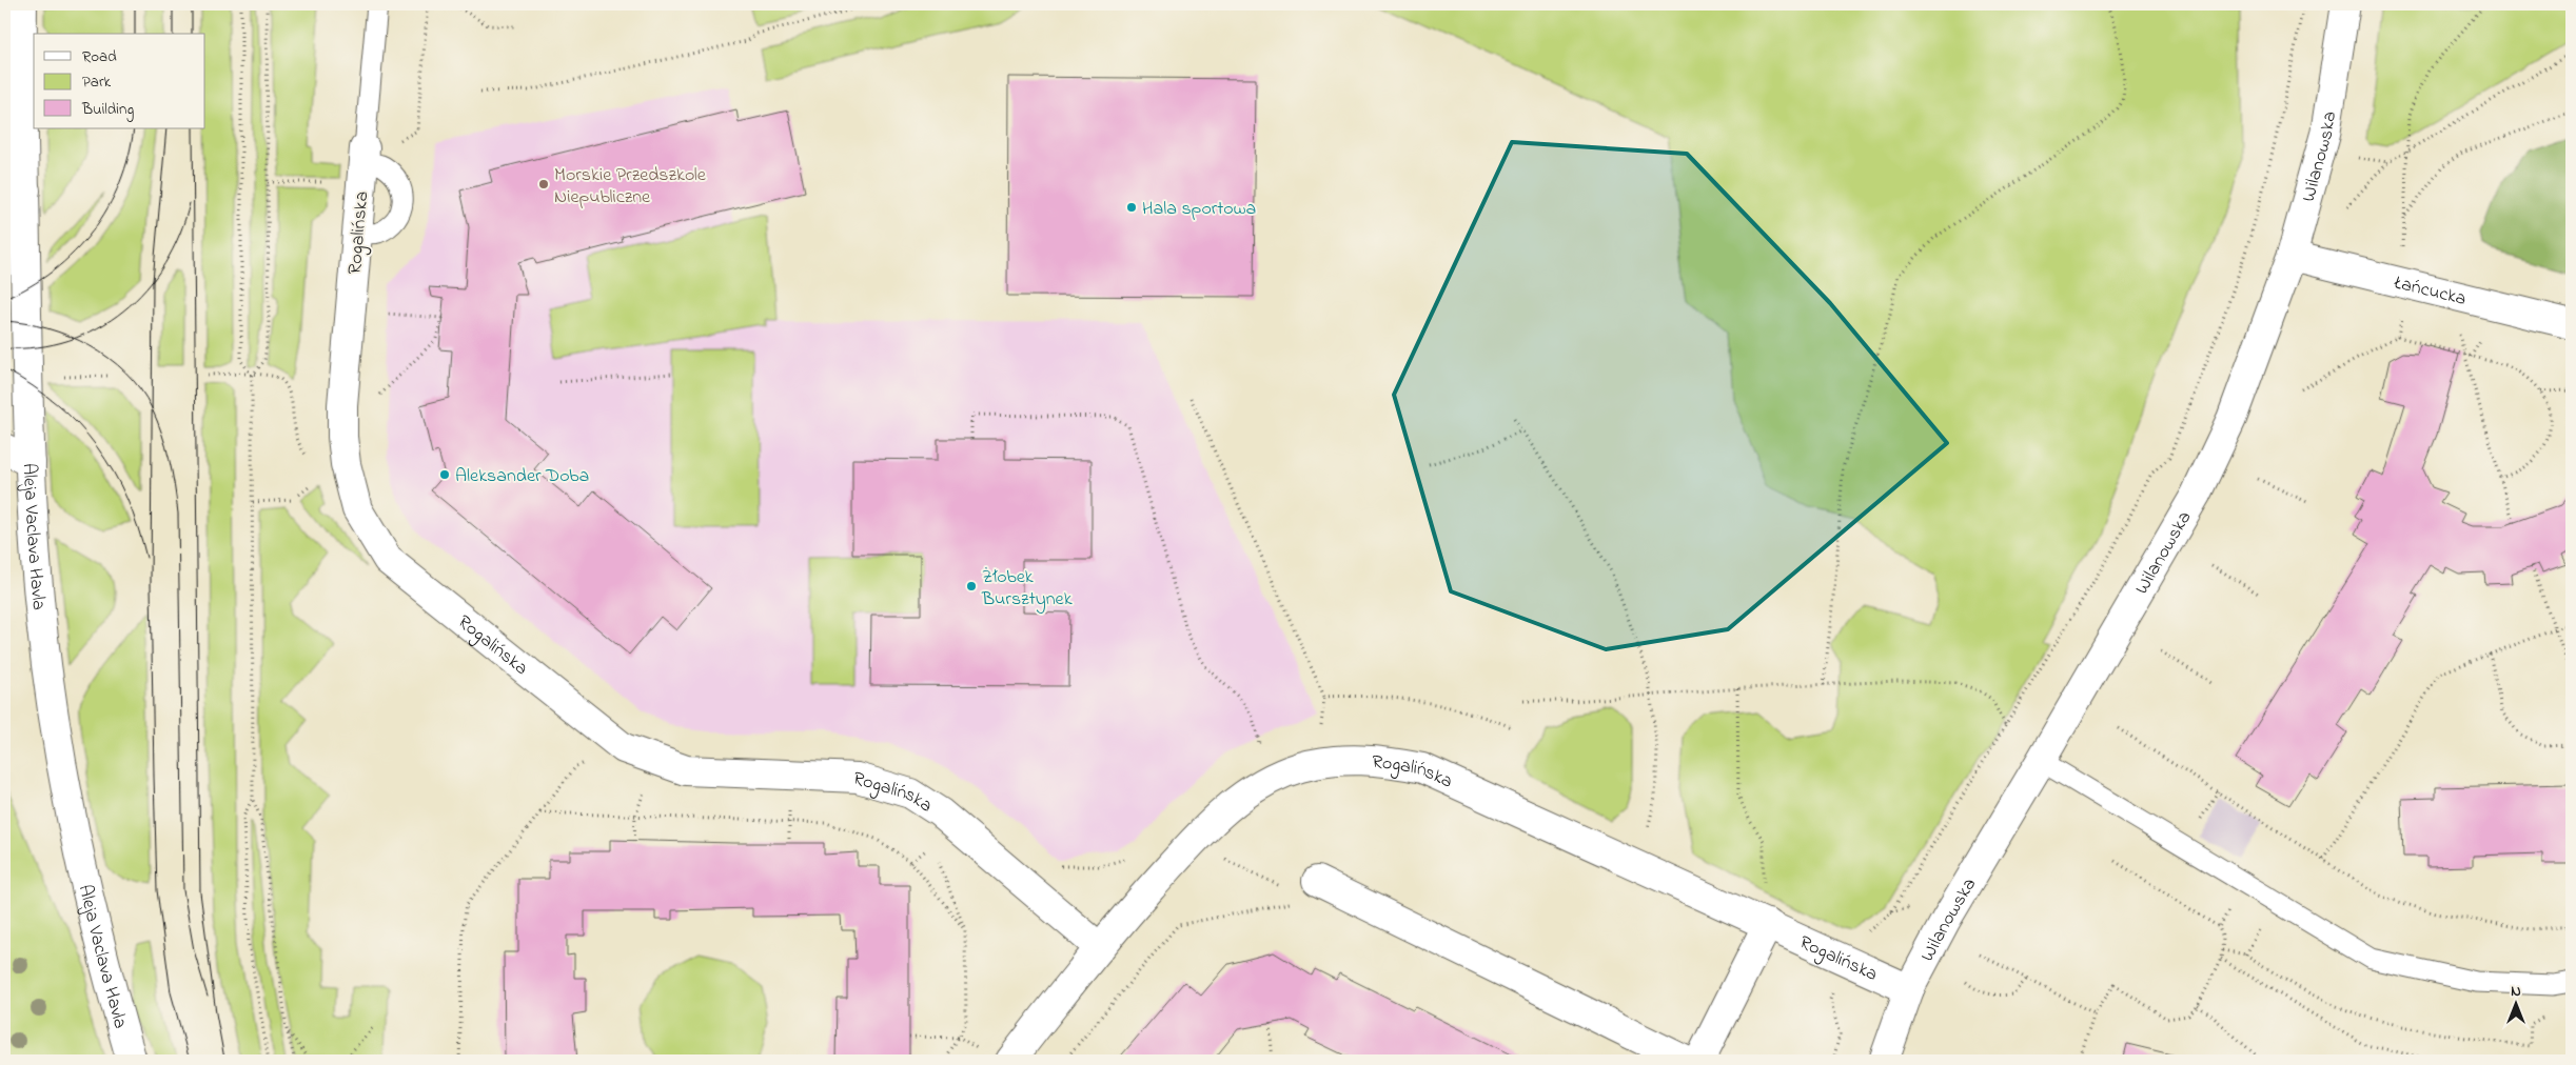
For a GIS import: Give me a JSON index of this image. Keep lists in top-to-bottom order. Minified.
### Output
{"streets":{"street":["Wilanowska","Rogalińska","Łańcucka","Aleja Vaclava Havla"]},"crossings":[["Wilanowska","Rogalińska"],["Wilanowska","Łańcucka"]],"places":["Morskie Przedszkole Niepubliczne","Hala sportowa","Aleksander Doba","Żłobek Bursztynek"],"legend":["Road","Park","Building"],"north":"top"}
